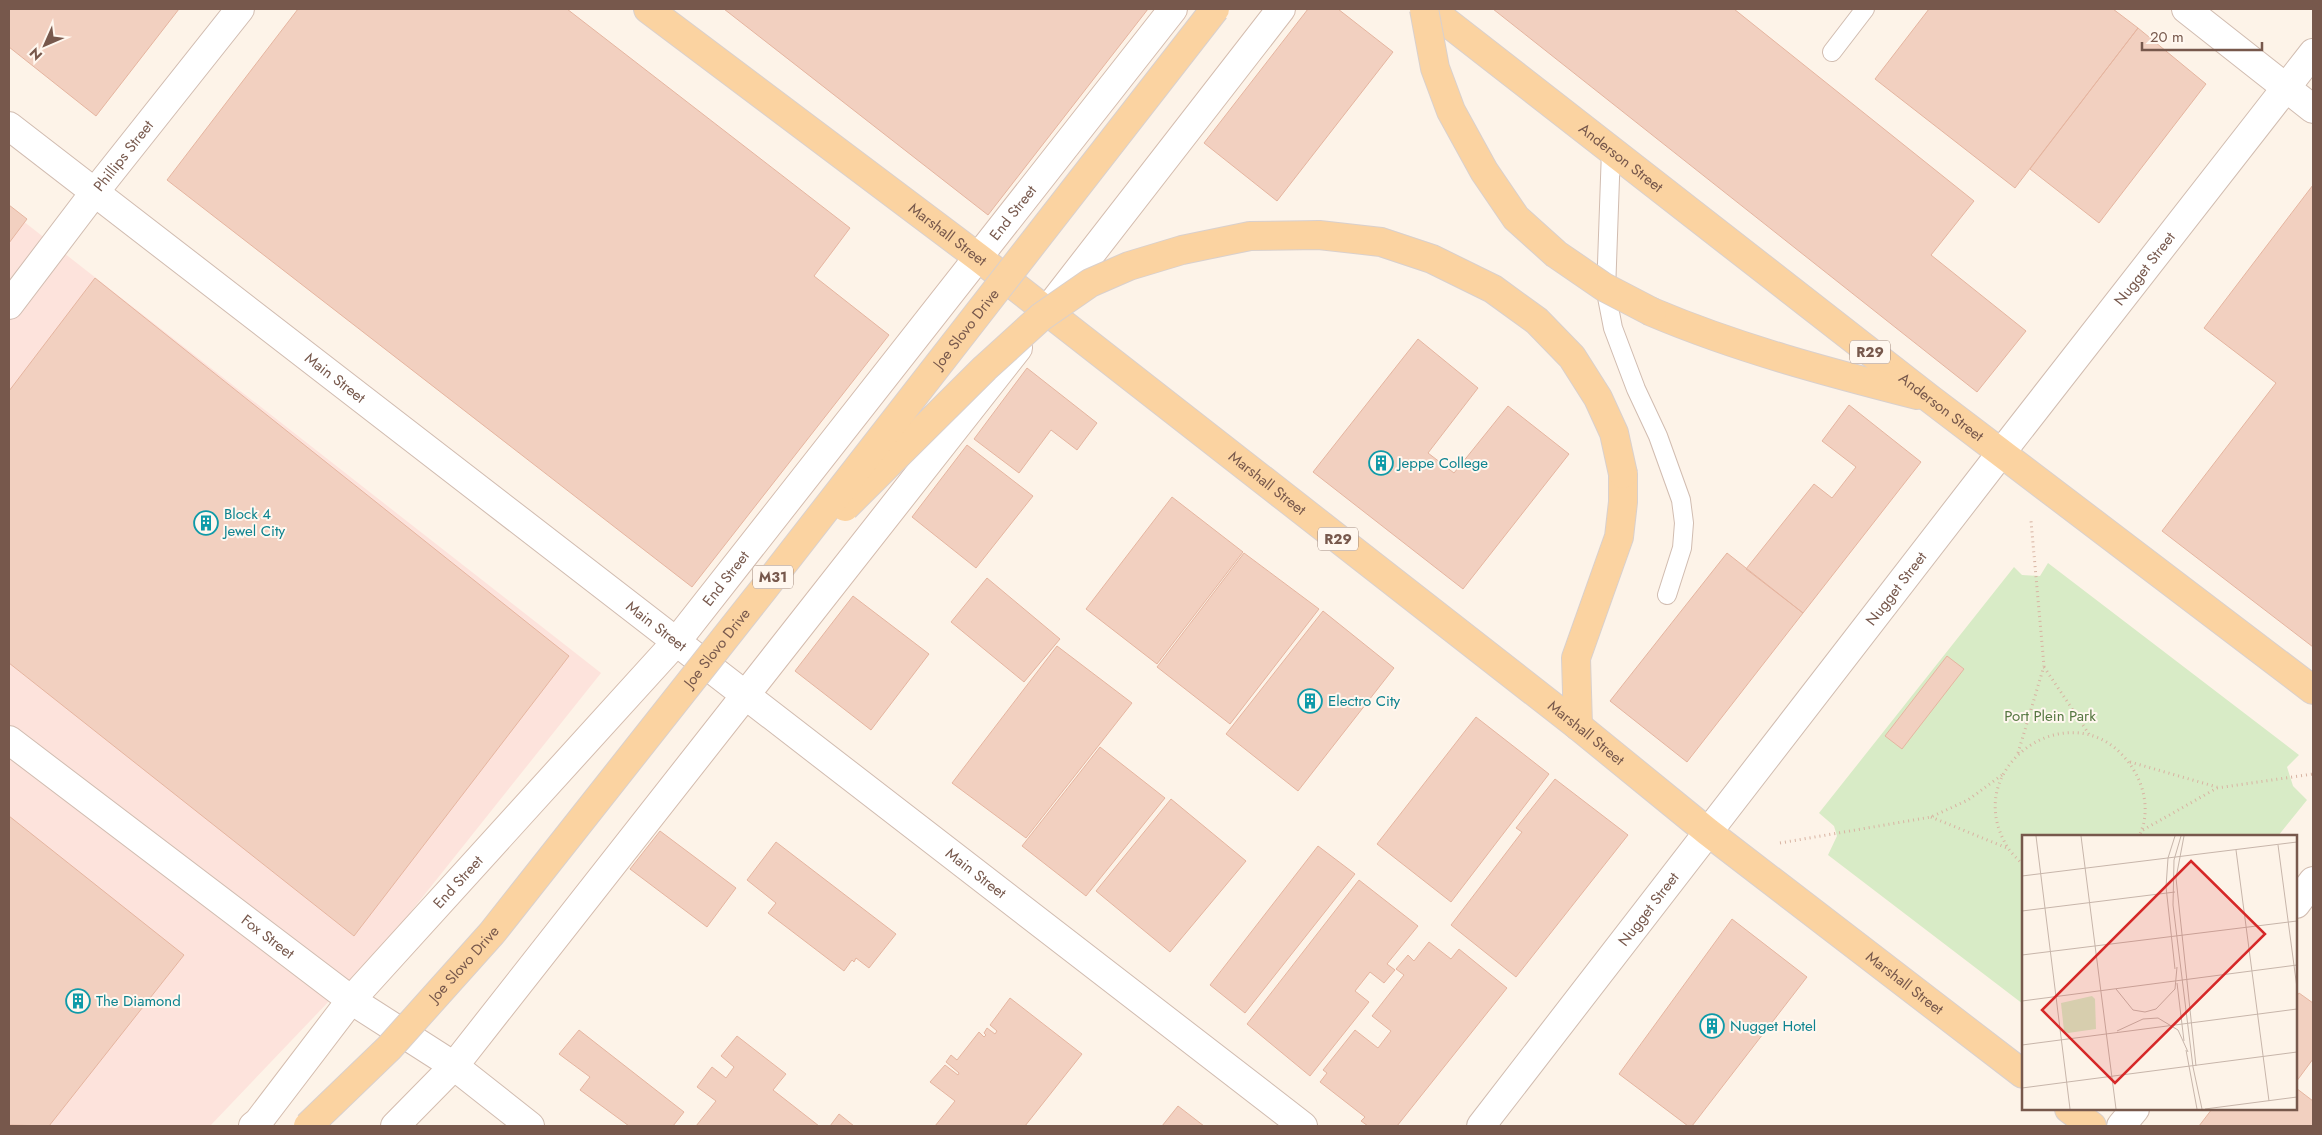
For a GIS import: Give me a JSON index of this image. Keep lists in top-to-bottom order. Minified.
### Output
{"streets":{"main road":["Anderson Street","Marshall Street","Joe Slovo Drive","R29","M31"],"street":["Phillips Street","End Street","Nugget Street","Main Street","Fox Street"]},"crossings":[["Phillips Street","Main Street"],["Anderson Street","Nugget Street"],["End Street","Marshall Street"],["End Street","Main Street"],["End Street","Fox Street"],["Marshall Street","Nugget Street"]],"parks":["Port Plein Park"],"places":{"building":["Jeppe College","Block 4 Jewel City","Electro City","The Diamond","Nugget Hotel"]},"scale_bar":"20 m","north":"bottom left"}
